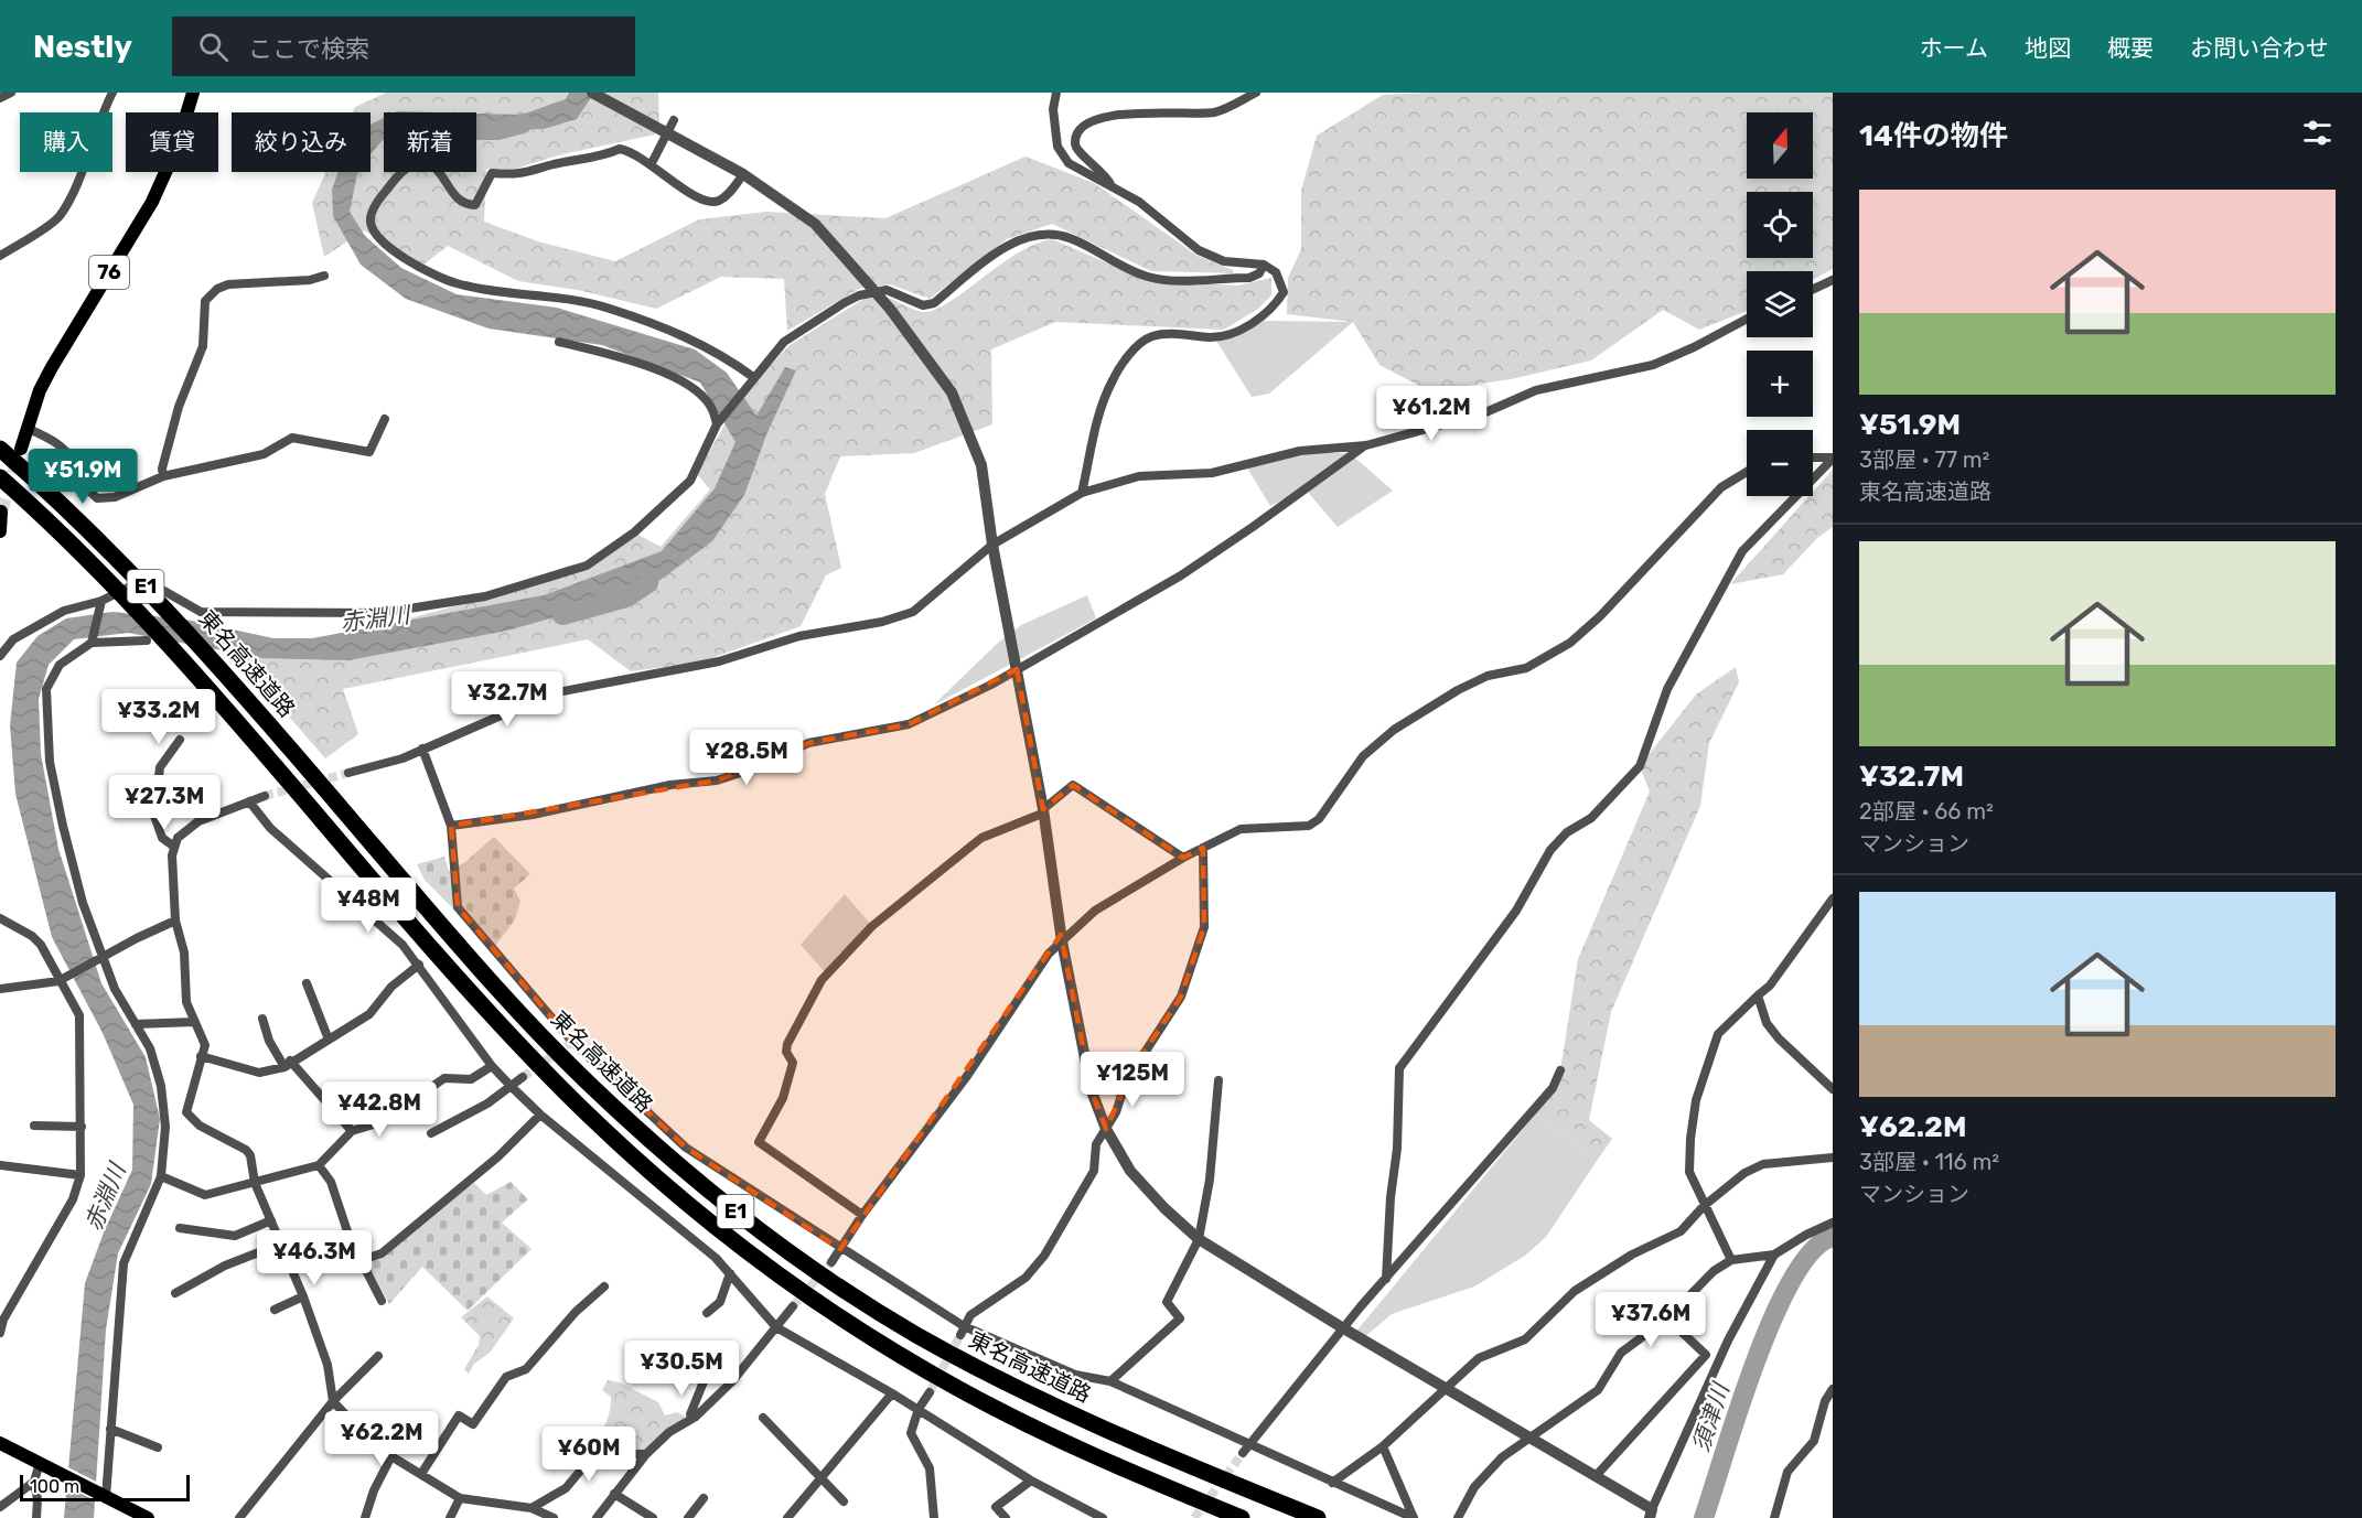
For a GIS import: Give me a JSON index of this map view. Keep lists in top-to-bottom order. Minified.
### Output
{"streets":{"highway":["E1","東名高速道路"],"main road":["76"]},"water":["赤淵川","須津川"],"scale_bar":"100 m","north":"top","page":{"header":"Nestly","search":"ここで検索","nav":["ホーム","地図","概要","お問い合わせ"],"heading":"14件の物件","map_buttons":["+","−"],"chip":["購入","賃貸","絞り込み","新着"],"list":[{"name":"¥51.9M","note":"3部屋 · 77 m² · 東名高速道路"},{"name":"¥32.7M","note":"2部屋 · 66 m² · マンション"},{"name":"¥62.2M","note":"3部屋 · 116 m² · マンション"}],"price":["¥61.2M","¥51.9M","¥32.7M","¥33.2M","¥28.5M","¥27.3M","¥48M","¥125M","¥42.8M","¥46.3M","¥37.6M","¥30.5M","¥62.2M","¥60M"],"scale":"100 m"}}
